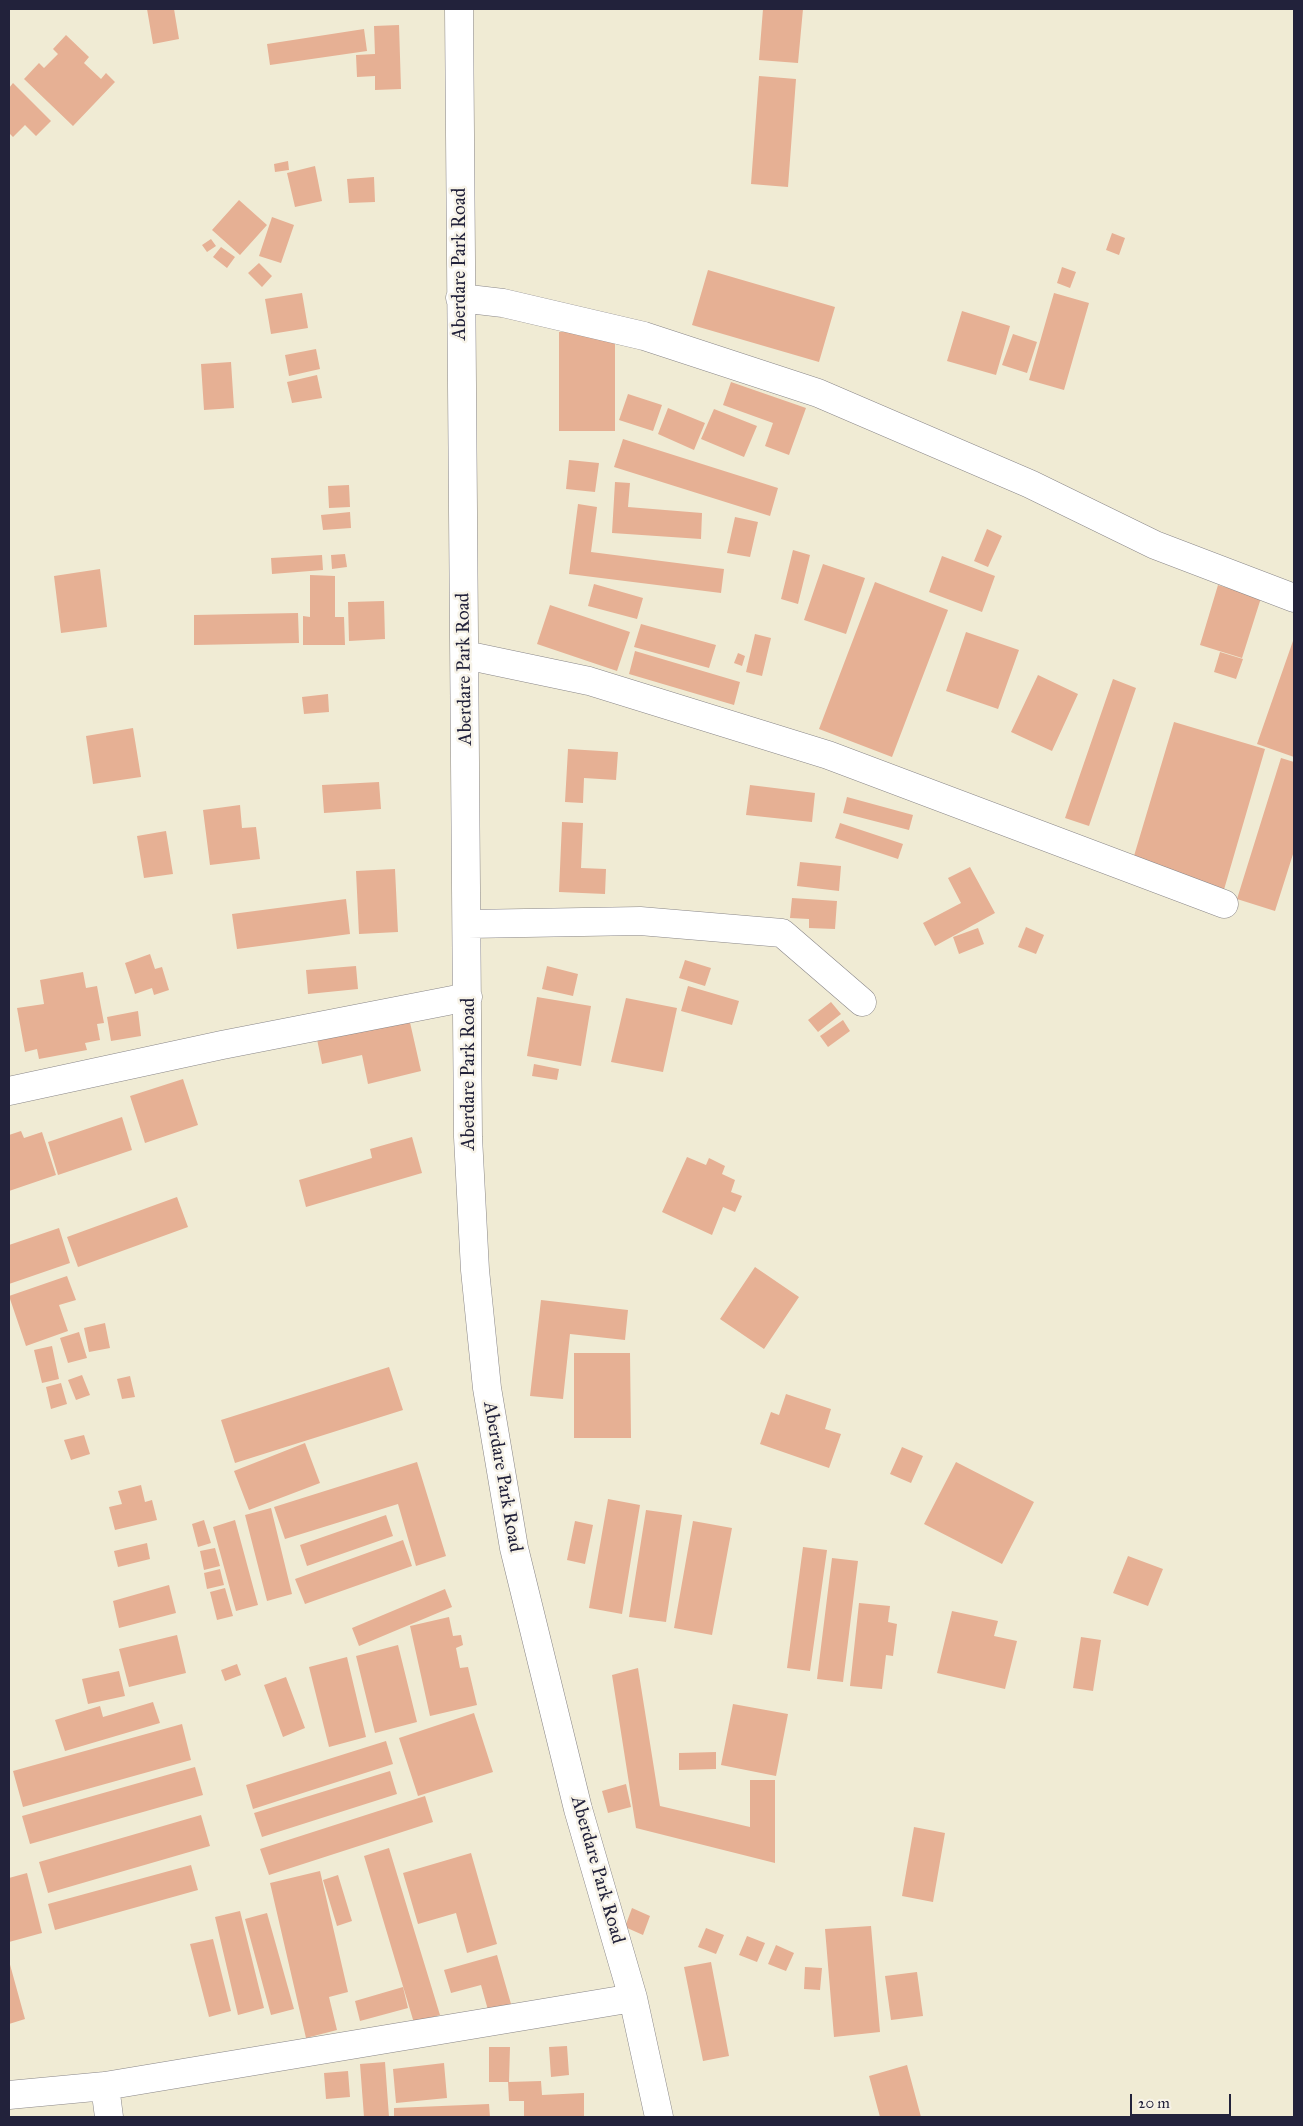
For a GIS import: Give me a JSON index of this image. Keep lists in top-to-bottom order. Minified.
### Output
{"streets":{"street":["Aberdare Park Road"]},"scale_bar":"20 m"}
